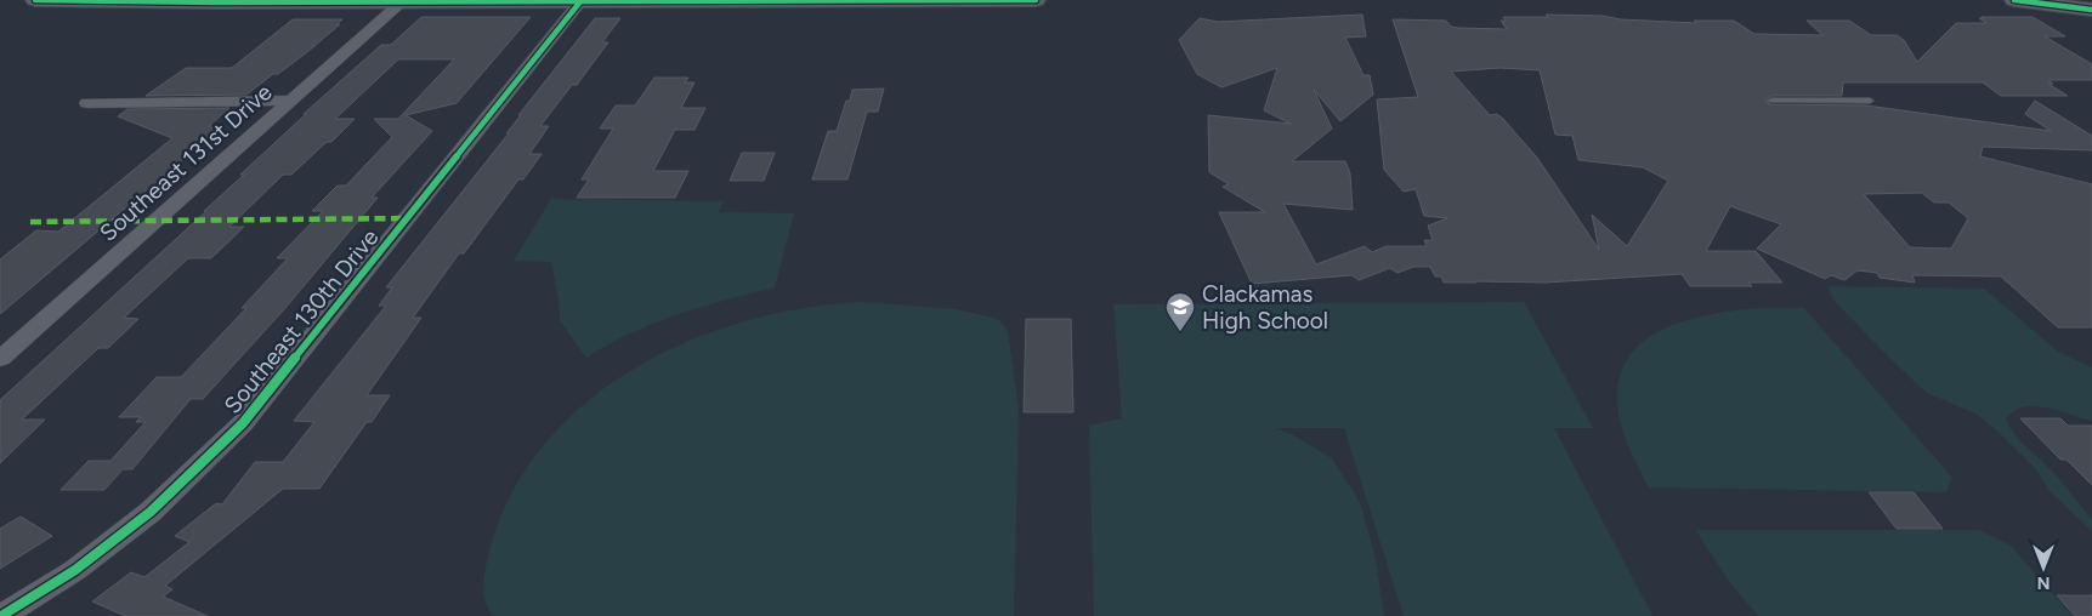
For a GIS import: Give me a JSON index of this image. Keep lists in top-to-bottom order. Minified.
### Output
{"streets":{"street":["Southeast 131st Drive","Southeast 130th Drive"]},"places":{"school or university":["Clackamas High School"]},"north":"bottom"}
